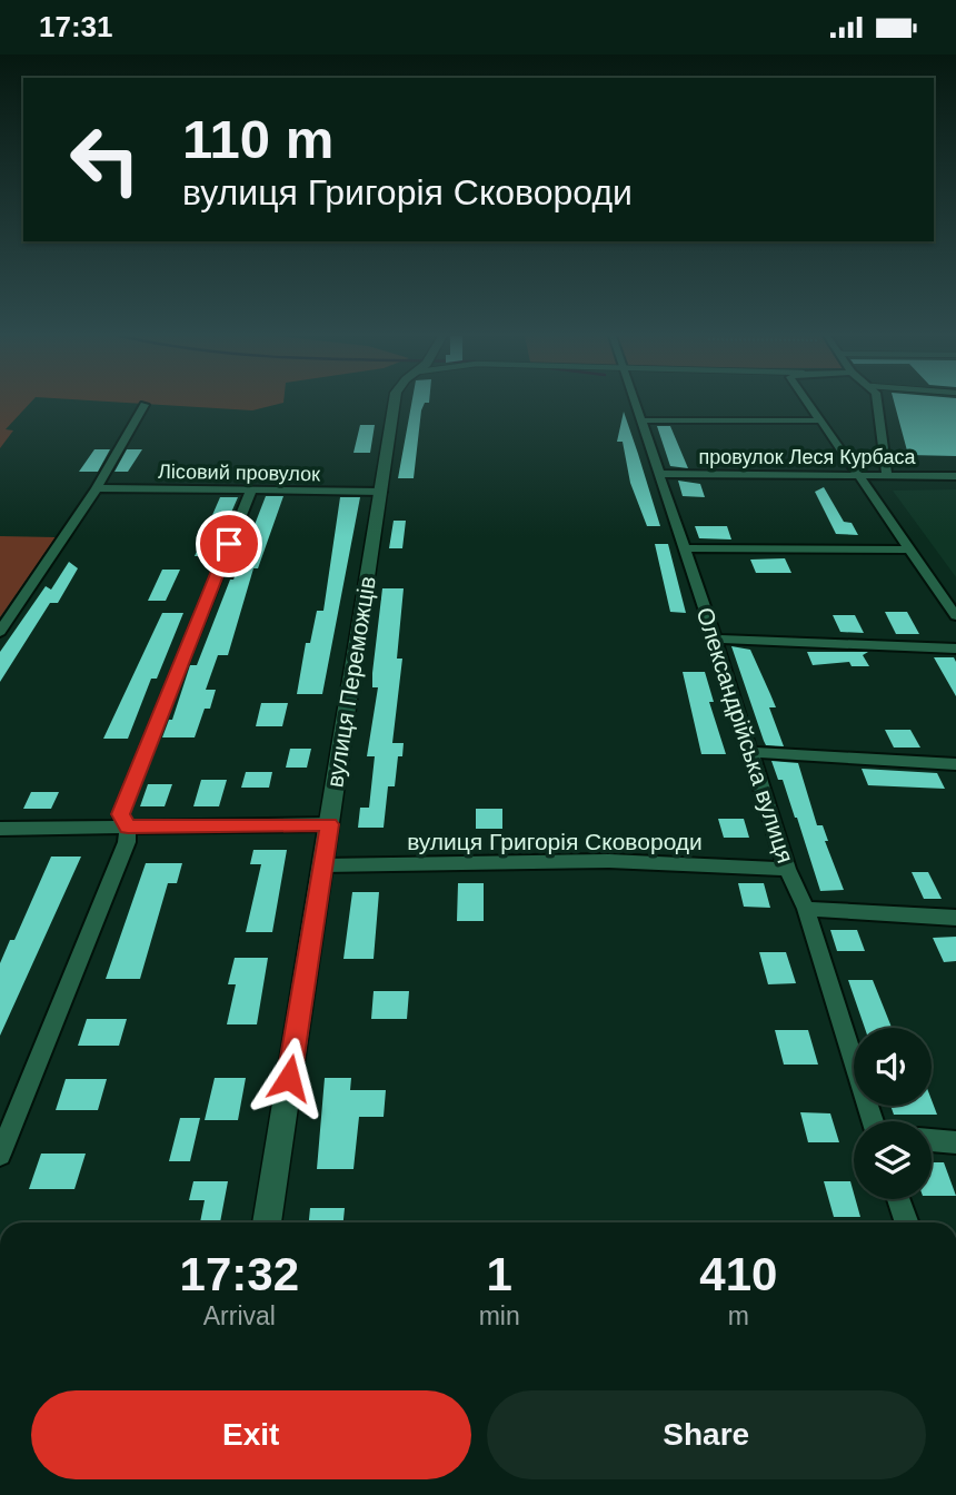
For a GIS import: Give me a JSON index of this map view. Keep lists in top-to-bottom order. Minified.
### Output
{"streets":{"street":["провулок Леся Курбаса","Лісовий провулок","вулиця Переможців","Олександрійська вулиця","вулиця Григорія Сковороди"]},"crossings":[["провулок Леся Курбаса","Олександрійська вулиця"],["Лісовий провулок","вулиця Переможців"],["вулиця Переможців","вулиця Григорія Сковороди"],["Олександрійська вулиця","вулиця Григорія Сковороди"]],"page":{"status":"17:31","turn":["110 m","вулиця Григорія Сковороди"],"eta":["17:32","Arrival","1","min","410","m"],"buttons":["Exit","Share"]}}
